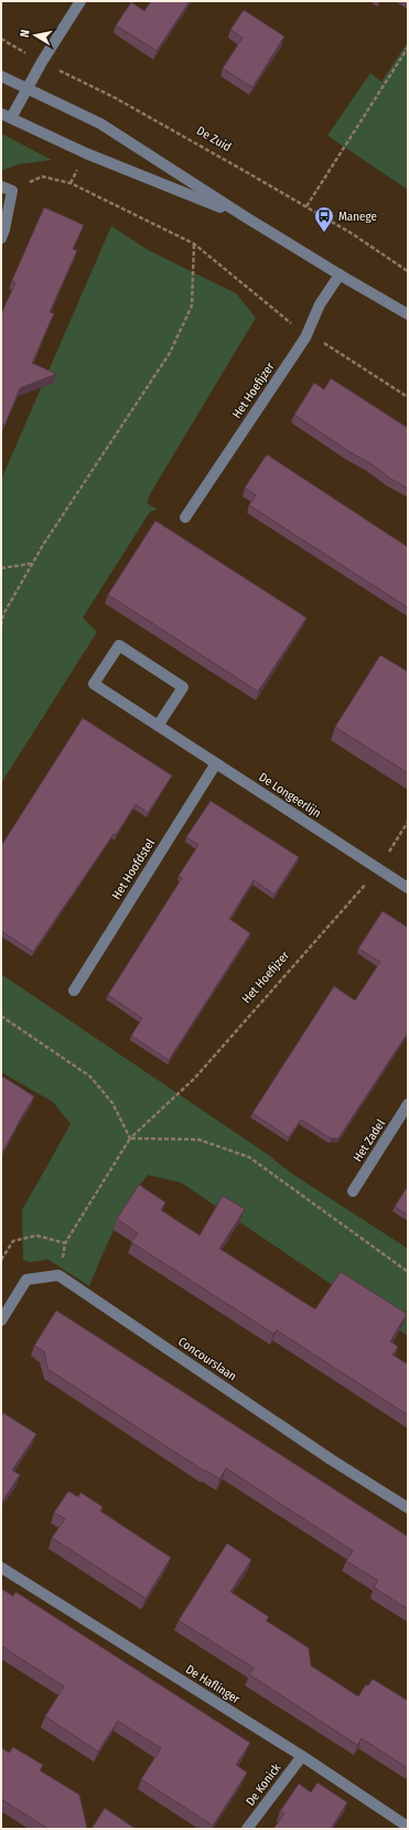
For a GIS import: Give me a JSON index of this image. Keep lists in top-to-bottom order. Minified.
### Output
{"streets":{"street":["Het Hoefijzer","De Longeerlijn","Het Hoofdstel","Het Zadel","Concourslaan","De Haflinger","De Konick"],"path":["De Zuid"]},"crossings":[["Het Hoefijzer","De Longeerlijn"],["De Longeerlijn","Het Hoofdstel"],["De Haflinger","De Konick"]],"places":{"bus stop":["Manege"]},"north":"left"}
